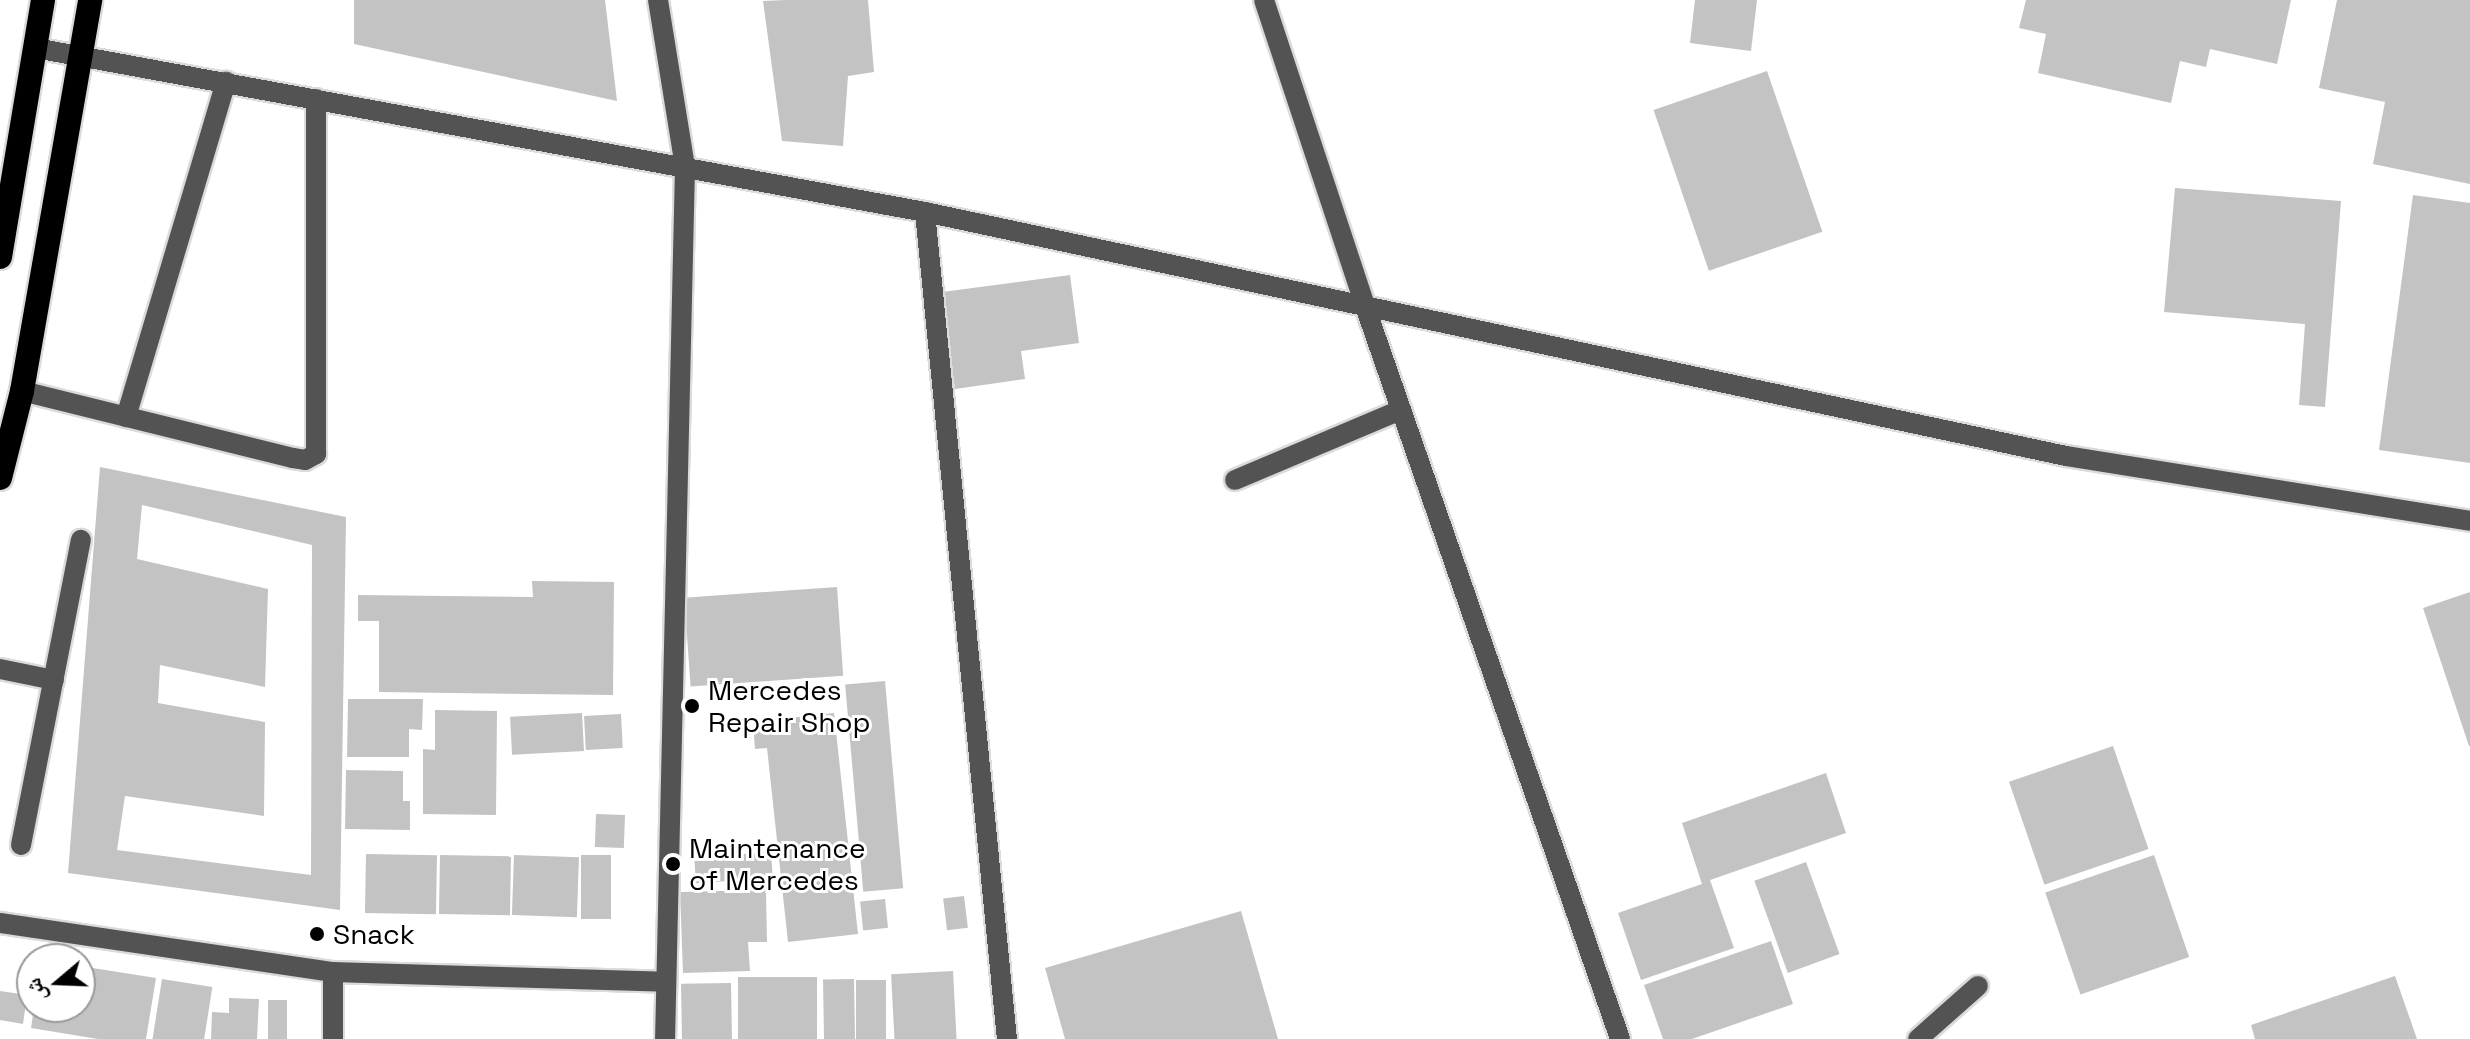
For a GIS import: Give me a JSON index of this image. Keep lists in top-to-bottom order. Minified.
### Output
{"places":["Mercedes Repair Shop","Maintenance of Mercedes","Snack"],"north":"left"}
